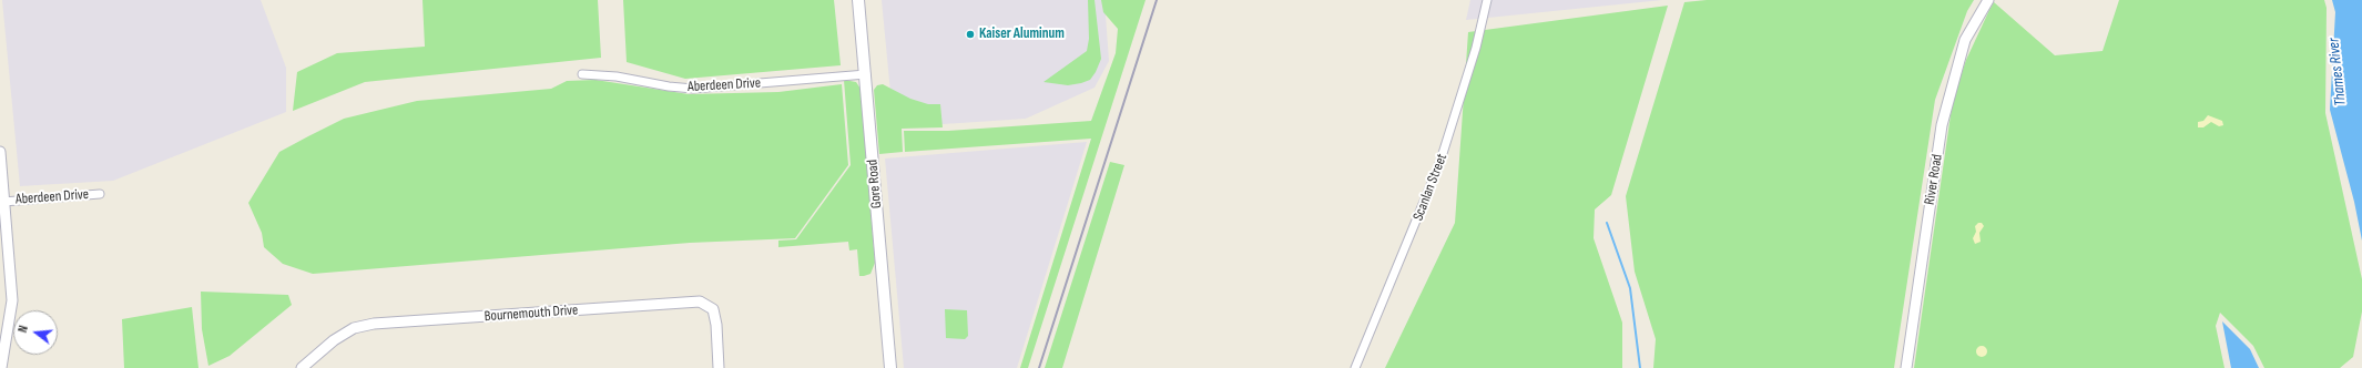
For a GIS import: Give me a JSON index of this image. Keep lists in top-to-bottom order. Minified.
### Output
{"streets":{"main road":["Gore Road"],"street":["Aberdeen Drive","River Road","Scanlan Street","Bournemouth Drive"]},"crossings":[["Aberdeen Drive","Gore Road"]],"water":["Thames River"],"places":["Kaiser Aluminum"],"north":"left"}
